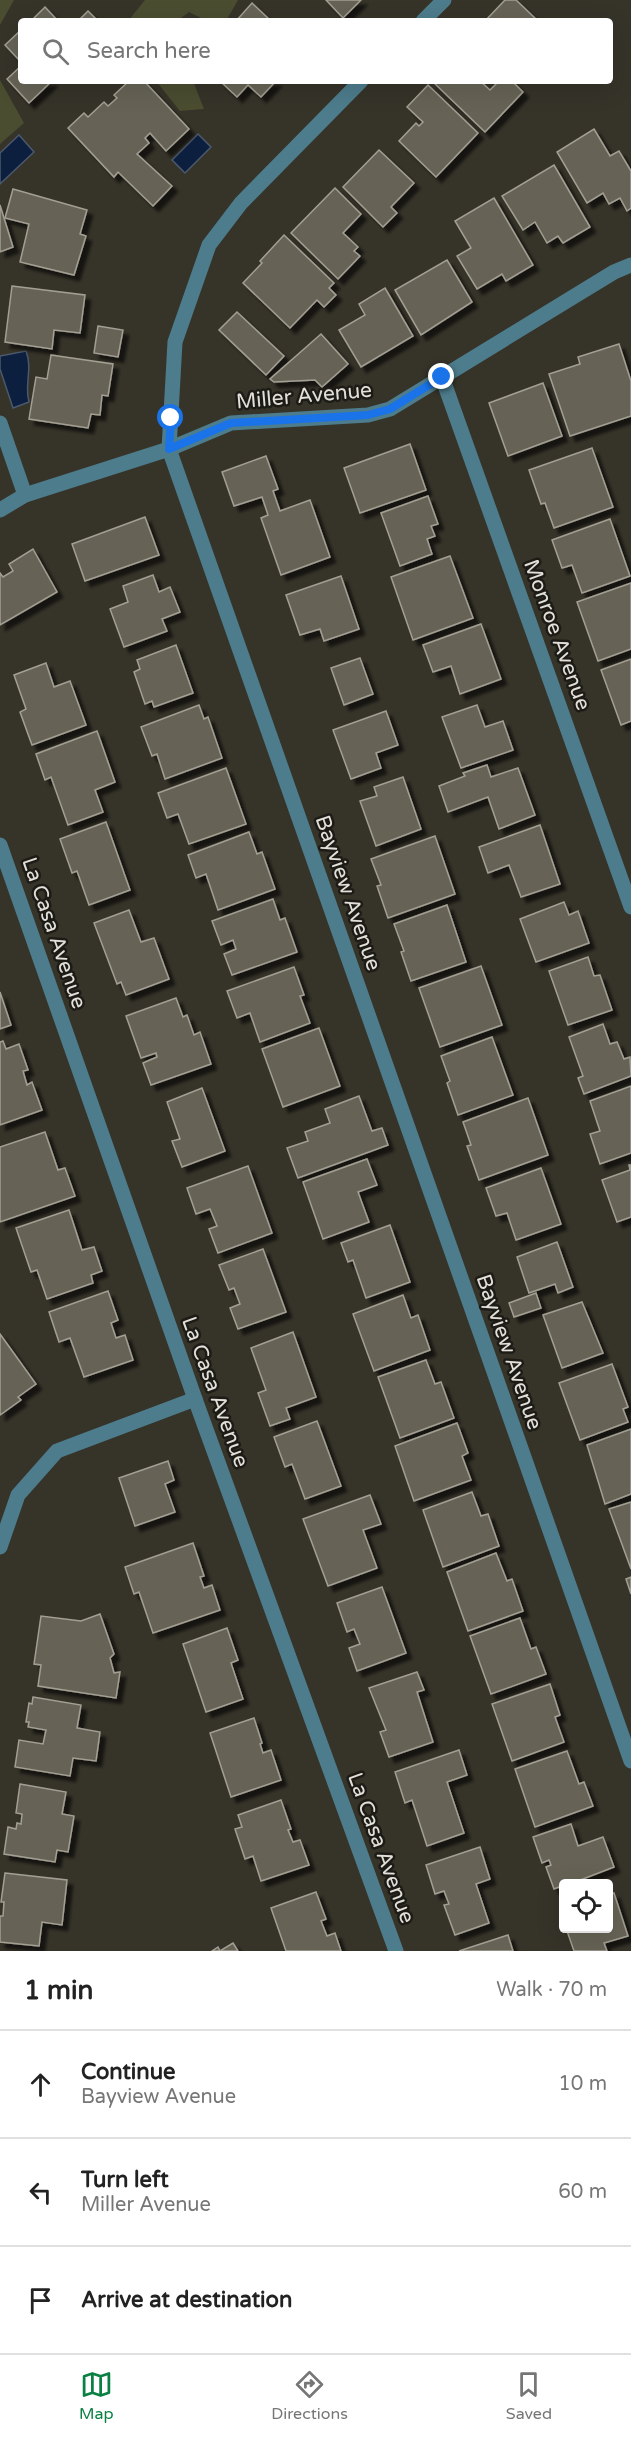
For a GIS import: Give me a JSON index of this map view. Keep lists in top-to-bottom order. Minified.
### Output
{"streets":{"street":["Miller Avenue","Monroe Avenue","Bayview Avenue","La Casa Avenue"]},"crossings":[["Miller Avenue","Monroe Avenue"],["Miller Avenue","Bayview Avenue"]],"page":{"search":"Search here","heading":["1 min","Walk · 70 m"],"list":[["Continue","Bayview Avenue","10 m"],["Turn left","Miller Avenue","60 m"],"Arrive at destination"],"nav":["Map","Directions","Saved"]}}
